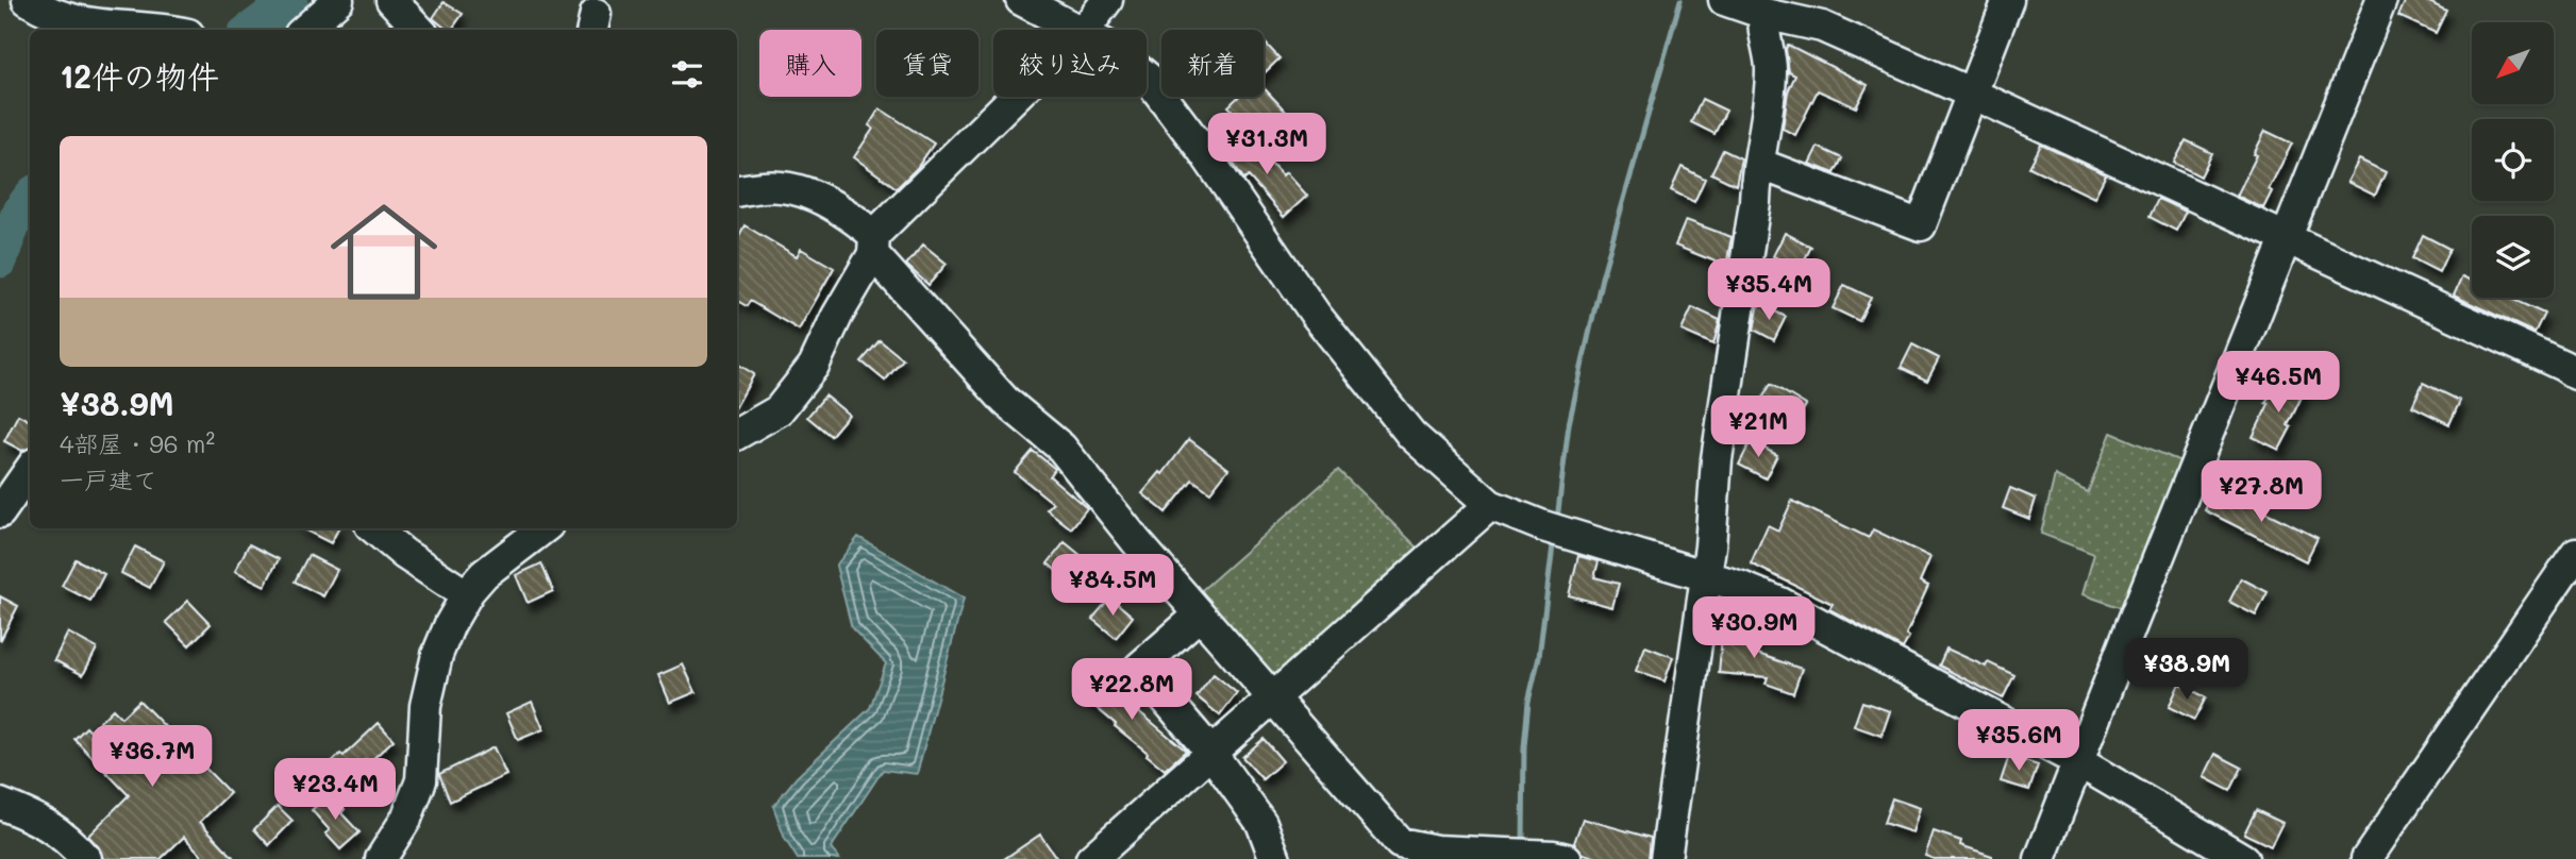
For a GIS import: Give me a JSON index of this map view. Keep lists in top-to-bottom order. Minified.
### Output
{"north":"bottom left","page":{"chip":["購入","賃貸","絞り込み","新着"],"heading":"12件の物件","price":["¥31.3M","¥35.4M","¥46.5M","¥21M","¥27.8M","¥84.5M","¥30.9M","¥38.9M","¥22.8M","¥35.6M","¥36.7M","¥23.4M"],"list":[{"name":"¥38.9M","note":"4部屋 · 96 m² · 一戸建て"}]}}
